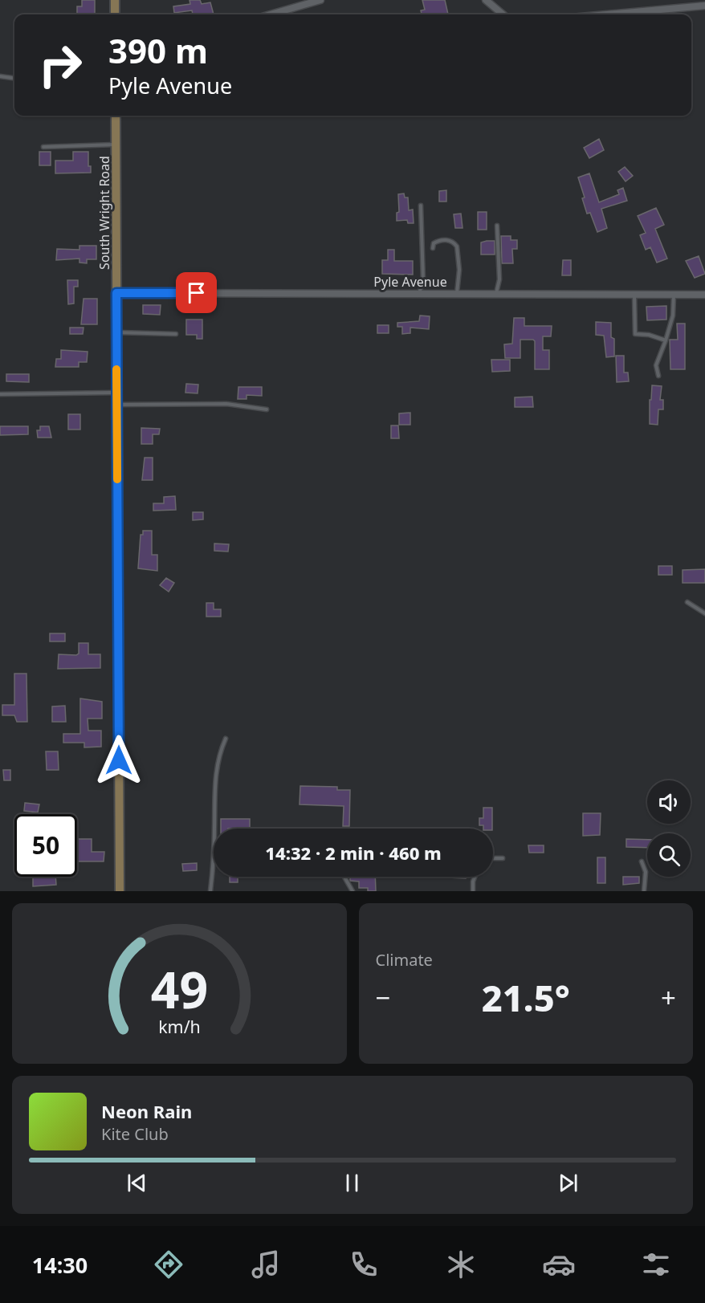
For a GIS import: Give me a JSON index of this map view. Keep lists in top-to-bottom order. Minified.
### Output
{"streets":{"main road":["South Wright Road"],"street":["Pyle Avenue"]},"crossings":[["South Wright Road","Pyle Avenue"]],"page":{"turn":["390 m","Pyle Avenue"],"limit":"50","trip":"14:32 · 2 min · 460 m","tile":"Climate","heat":["−","21.5°","+"],"song":["Neon Rain","Kite Club"],"tabs":"14:30","gauge":["49","km/h"]}}
